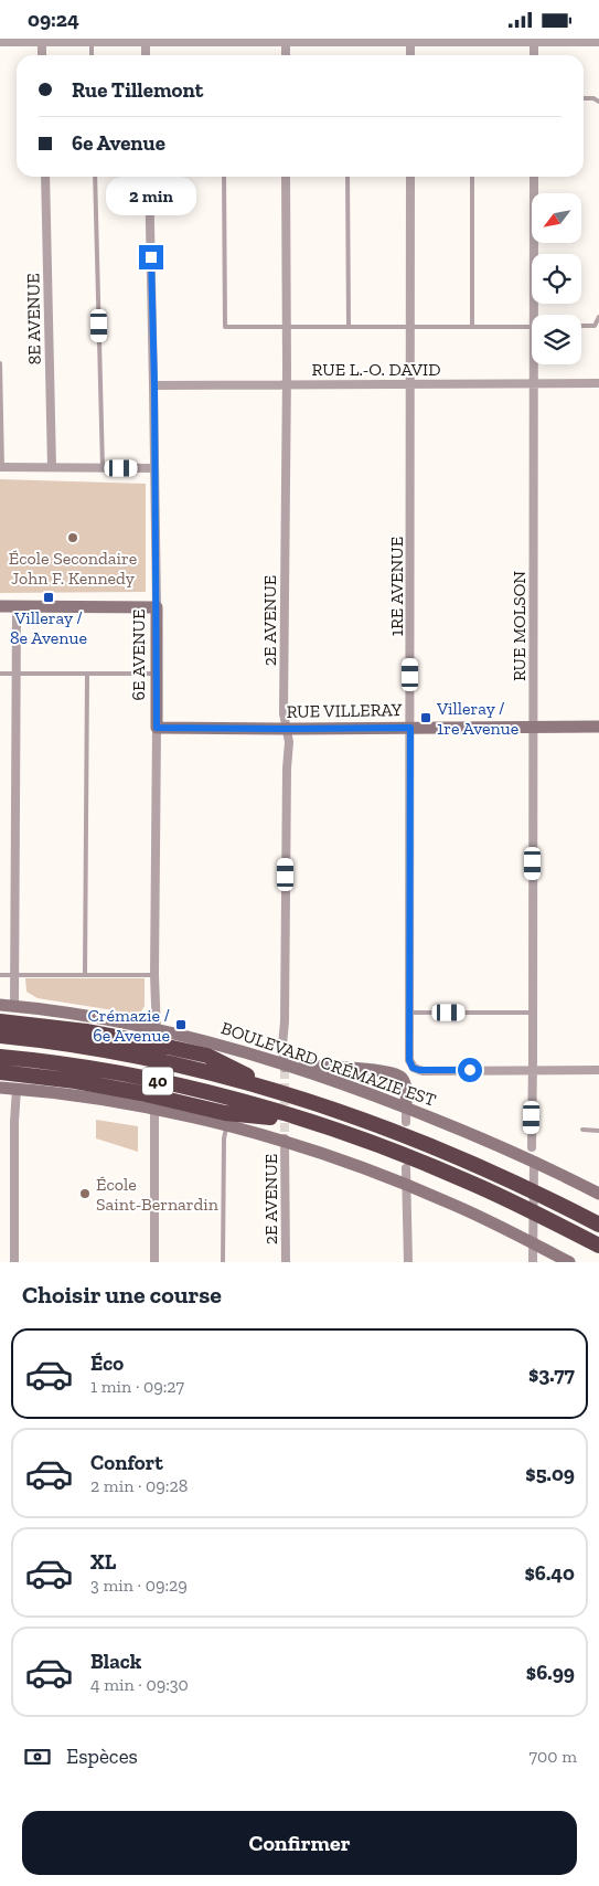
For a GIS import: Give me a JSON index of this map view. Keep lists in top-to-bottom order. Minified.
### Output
{"streets":{"highway":["40"],"main road":["6E AVENUE","RUE VILLERAY","BOULEVARD CRÉMAZIE EST"],"street":["8E AVENUE","RUE L.-O. DAVID","1RE AVENUE","2E AVENUE","RUE MOLSON"]},"crossings":[["RUE L.-O. DAVID","1RE AVENUE"],["RUE L.-O. DAVID","2E AVENUE"],["RUE L.-O. DAVID","RUE MOLSON"],["RUE L.-O. DAVID","6E AVENUE"],["1RE AVENUE","RUE MOLSON"],["1RE AVENUE","RUE VILLERAY"],["2E AVENUE","RUE VILLERAY"],["2E AVENUE","BOULEVARD CRÉMAZIE EST"],["RUE MOLSON","RUE VILLERAY"],["6E AVENUE","RUE VILLERAY"],["6E AVENUE","BOULEVARD CRÉMAZIE EST"]],"places":{"other":["École Secondaire John F. Kennedy","École Saint-Bernardin"],"transit":["Villeray / 8e Avenue","Villeray / 1re Avenue","Crémazie / 6e Avenue"]},"north":"bottom left","page":{"status":"09:24","banner":["Rue Tillemont","6e Avenue"],"bubble":"2 min","heading":"Choisir une course","list":[{"name":"Éco","note":"1 min · 09:27","value":"$3.77"},{"name":"Confort","note":"2 min · 09:28","value":"$5.09"},{"name":"XL","note":"3 min · 09:29","value":"$6.40"},{"name":"Black","note":"4 min · 09:30","value":"$6.99"}],"pay":["Espèces","700 m"],"buttons":"Confirmer"}}
